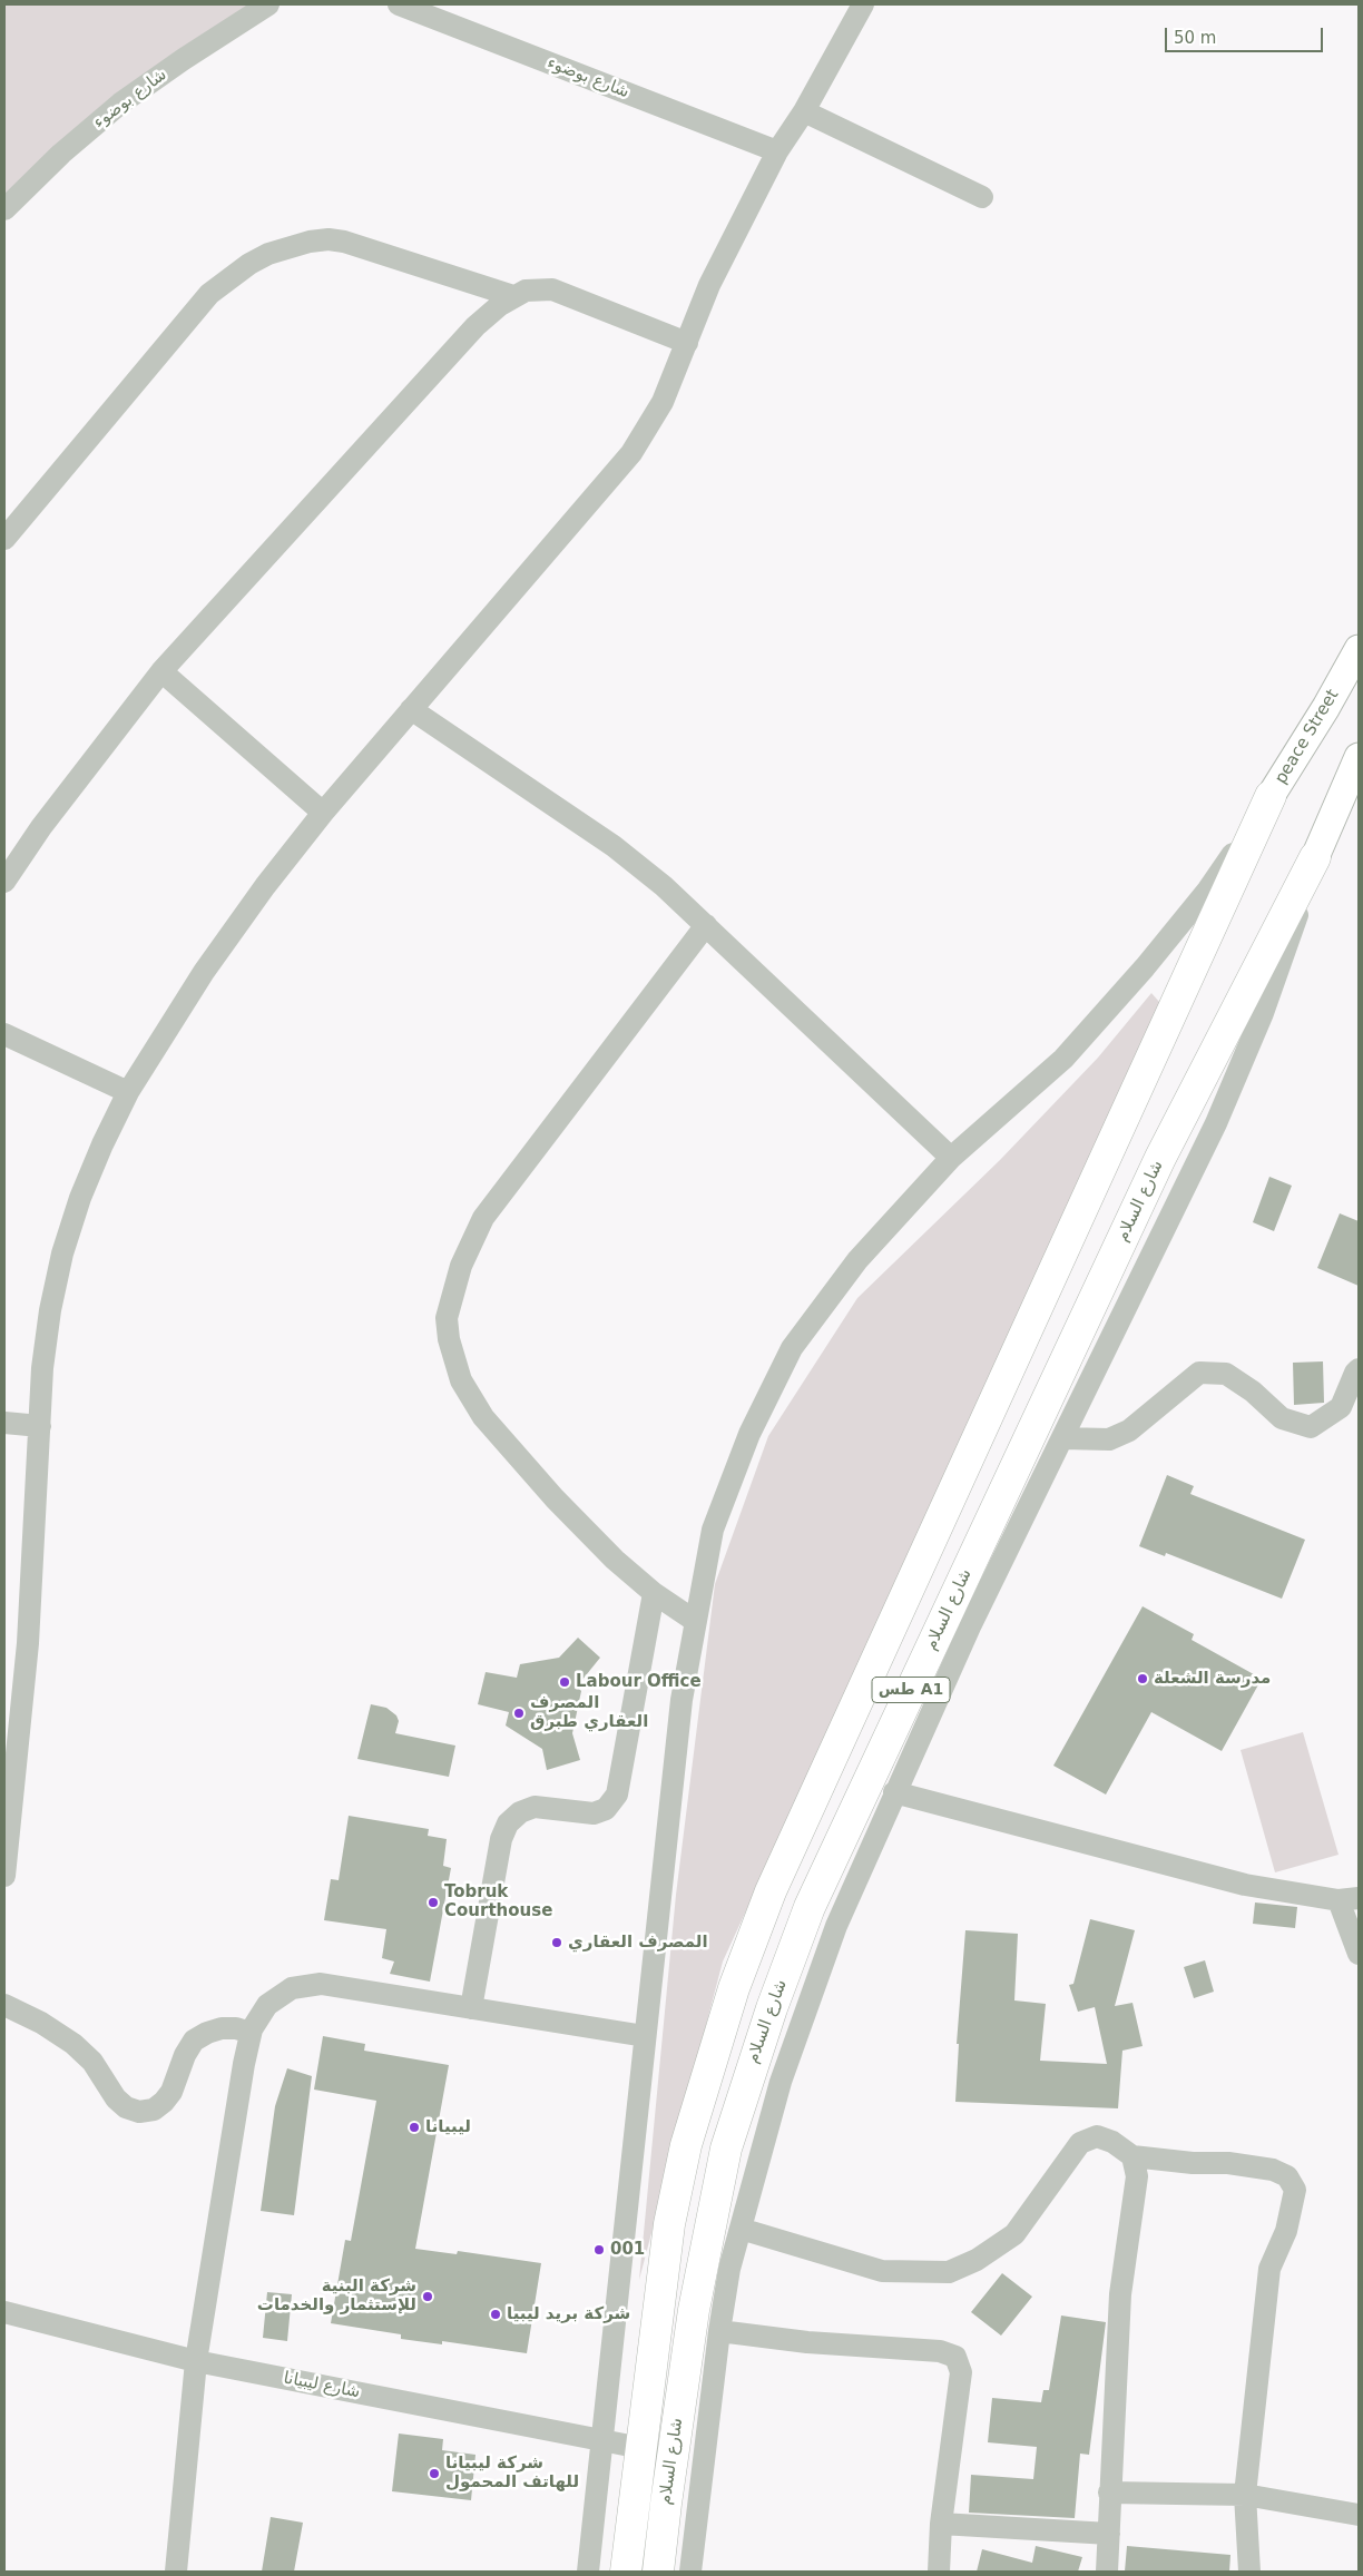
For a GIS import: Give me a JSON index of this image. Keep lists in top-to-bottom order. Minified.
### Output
{"streets":{"highway":["شارع السلام","طس A1"],"main road":["peace Street"],"street":["شارع بوضوء","شارع ليبيانا"]},"crossings":[["peace Street","شارع السلام"],["شارع السلام","شارع ليبيانا"]],"places":["مدرسة الشعلة","Labour Office","المصرف العقاري طبرق","Tobruk Courthouse","المصرف العقاري","ليبيانا","001","شركة البنية للإستثمار والخدمات","شركة بريد ليبيا","شركة ليبيانا للهاتف المحمول"],"scale_bar":"50 m"}
